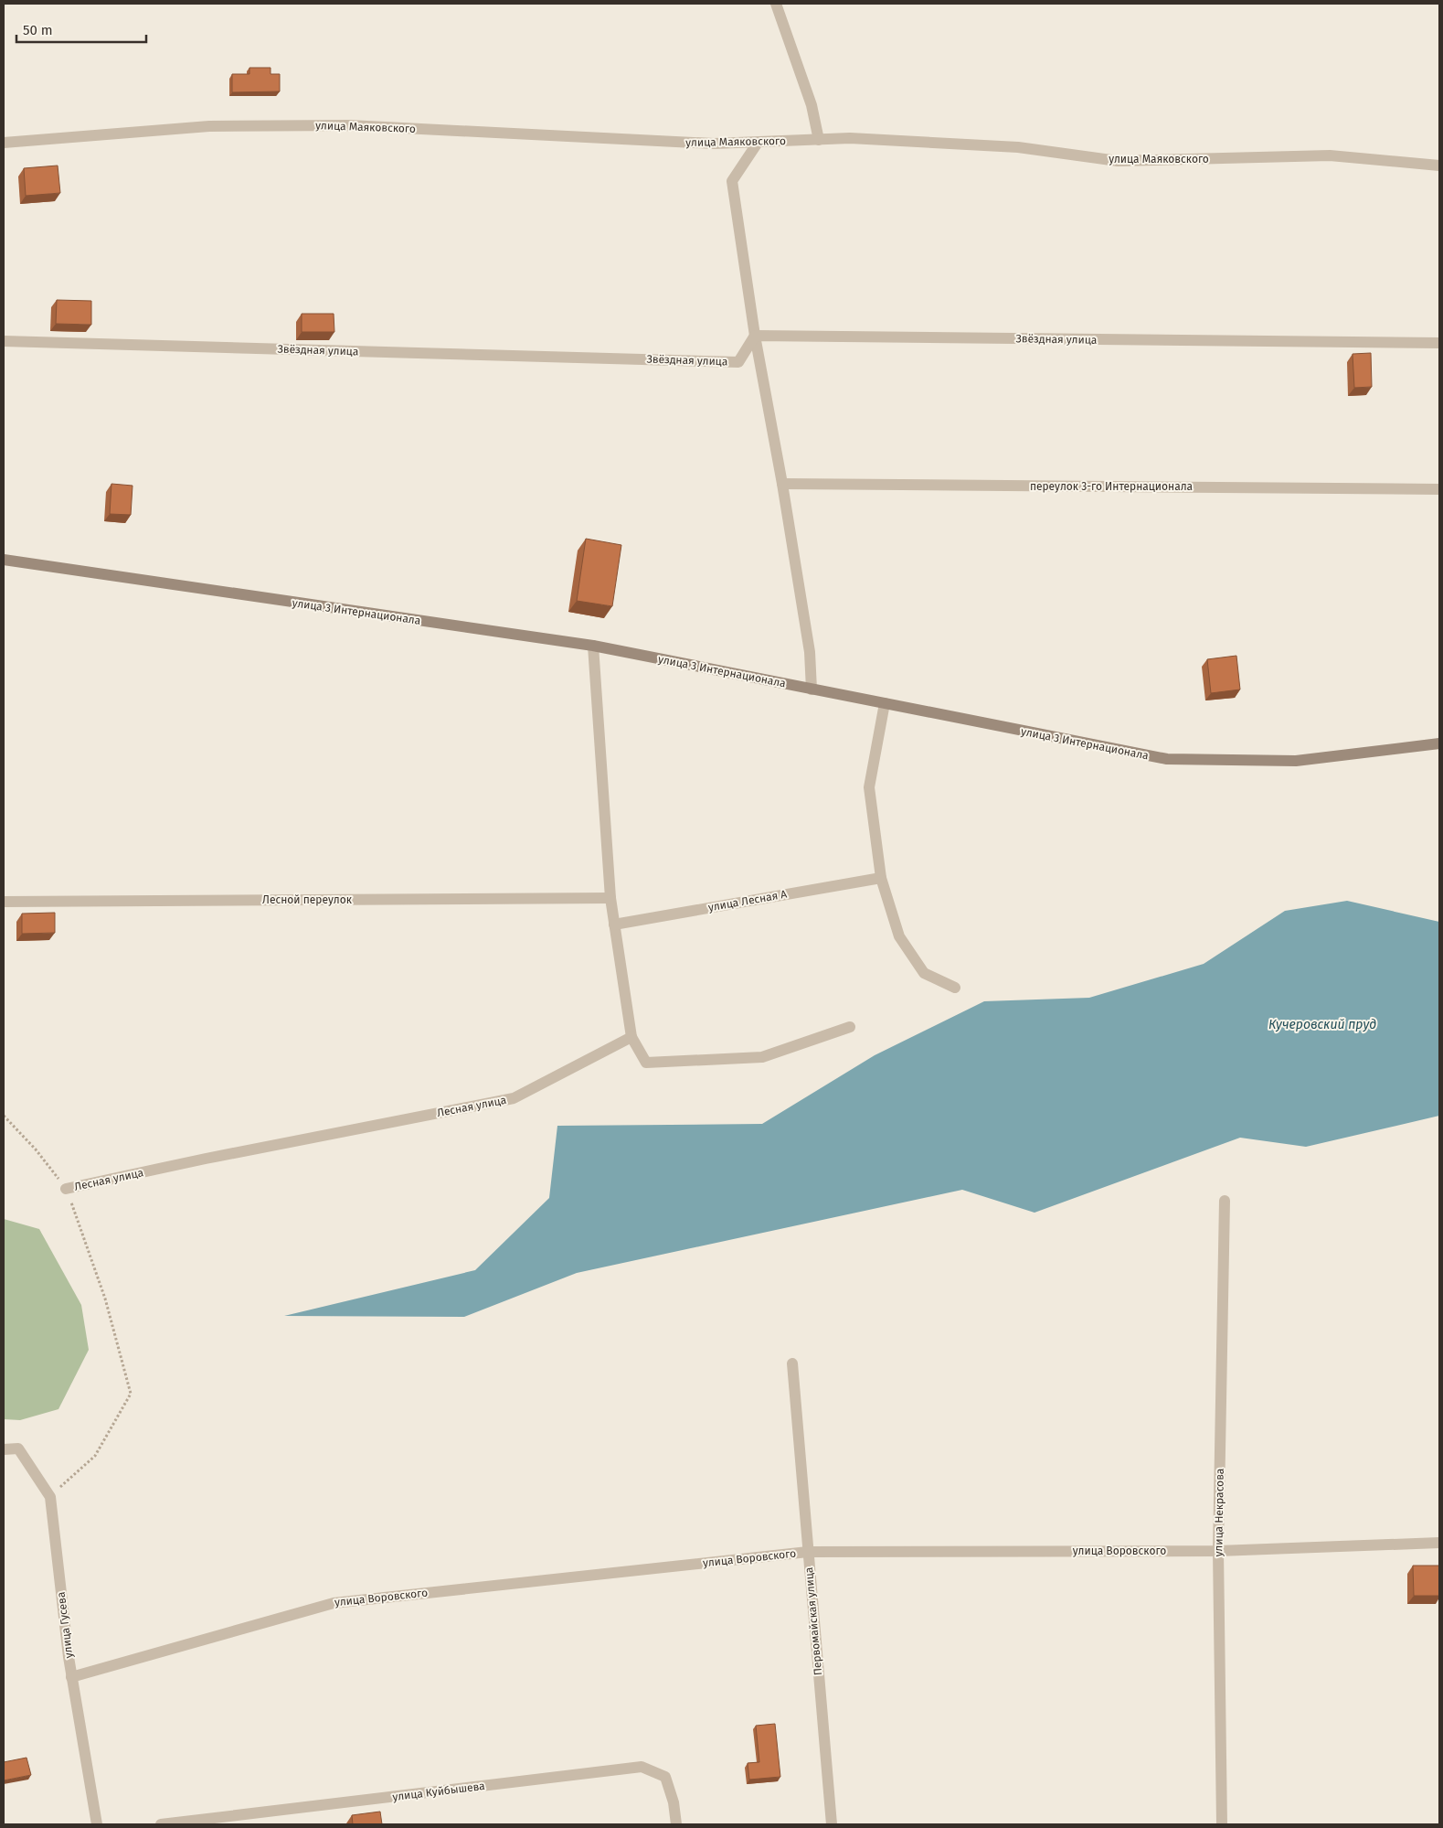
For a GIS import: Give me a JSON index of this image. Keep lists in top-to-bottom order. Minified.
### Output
{"streets":{"street":["улица Маяковского","Звёздная улица","переулок 3-го Интернационала","улица 3 Интернационала","Лесной переулок","улица Лесная А","Лесная улица","улица Некрасова","улица Воровского","Первомайская улица","улица Гусева","улица Куйбышева"]},"crossings":[["улица Некрасова","улица Воровского"],["улица Воровского","Первомайская улица"],["улица Воровского","улица Гусева"]],"water":["Кучеровский пруд"],"scale_bar":"50 m"}
